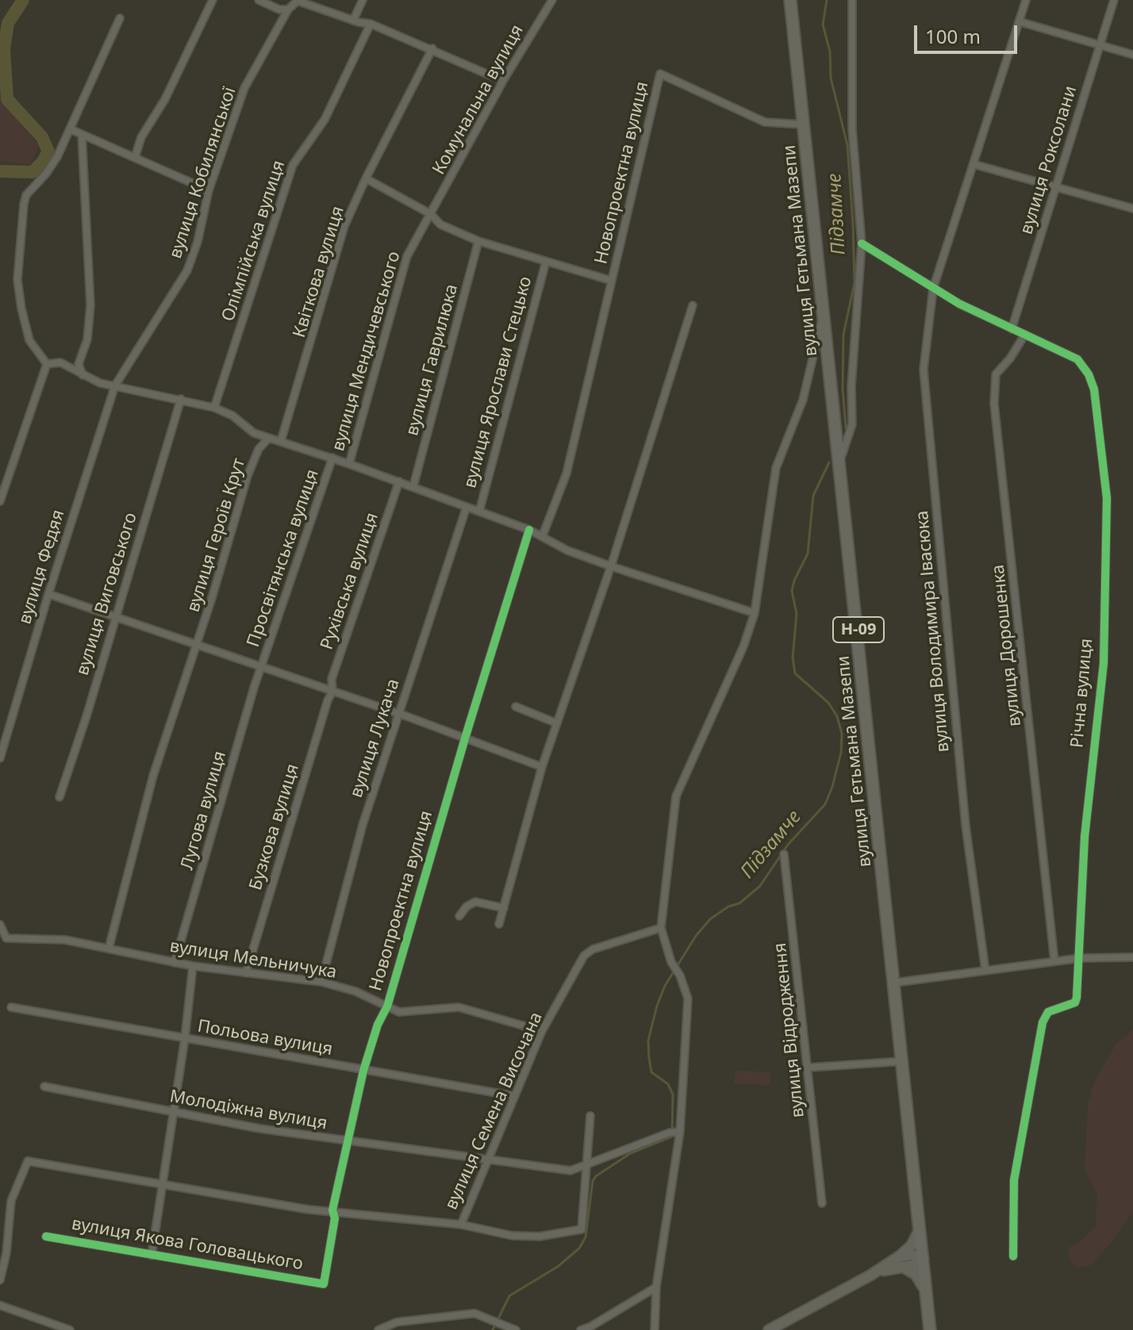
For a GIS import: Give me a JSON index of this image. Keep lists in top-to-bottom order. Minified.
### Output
{"streets":{"main road":["вулиця Гетьмана Мазепи","Н-09"],"street":["Комунальна вулиця","вулиця Роксолани","вулиця Кобилянської","Новопроектна вулиця","Олімпійська вулиця","Квіткова вулиця","вулиця Мендичевського","вулиця Гаврилюка","вулиця Ярослави Стецько","вулиця Героїв Крут","Просвітянська вулиця","вулиця Федяя","Рухівська вулиця","вулиця Виговського","вулиця Володимира Івасюка","вулиця Дорошенка","Річна вулиця","вулиця Лукача","Лугова вулиця","Бузкова вулиця","вулиця Мельничука","вулиця Відродження","Польова вулиця","Молодіжна вулиця","вулиця Семена Височана","вулиця Якова Головацького"]},"crossings":[["Комунальна вулиця","Новопроектна вулиця"],["Комунальна вулиця","вулиця Мендичевського"],["вулиця Роксолани","Річна вулиця"],["вулиця Кобилянської","вулиця Федяя"],["Новопроектна вулиця","вулиця Гетьмана Мазепи"],["Новопроектна вулиця","Квіткова вулиця"],["Новопроектна вулиця","вулиця Мендичевського"],["Новопроектна вулиця","вулиця Гаврилюка"],["Новопроектна вулиця","вулиця Ярослави Стецько"],["Новопроектна вулиця","вулиця Мельничука"],["Новопроектна вулиця","Польова вулиця"],["Новопроектна вулиця","Молодіжна вулиця"],["Новопроектна вулиця","вулиця Семена Височана"],["Новопроектна вулиця","вулиця Якова Головацького"],["вулиця Героїв Крут","вулиця Мельничука"],["Просвітянська вулиця","Лугова вулиця"],["Рухівська вулиця","Бузкова вулиця"],["вулиця Володимира Івасюка","Річна вулиця"],["вулиця Дорошенка","Річна вулиця"],["вулиця Лукача","вулиця Мельничука"],["Лугова вулиця","вулиця Мельничука"],["Бузкова вулиця","вулиця Мельничука"],["вулиця Мельничука","вулиця Семена Височана"],["Польова вулиця","вулиця Семена Височана"],["Молодіжна вулиця","вулиця Семена Височана"]],"water":["Підзамче"],"scale_bar":"100 m"}
